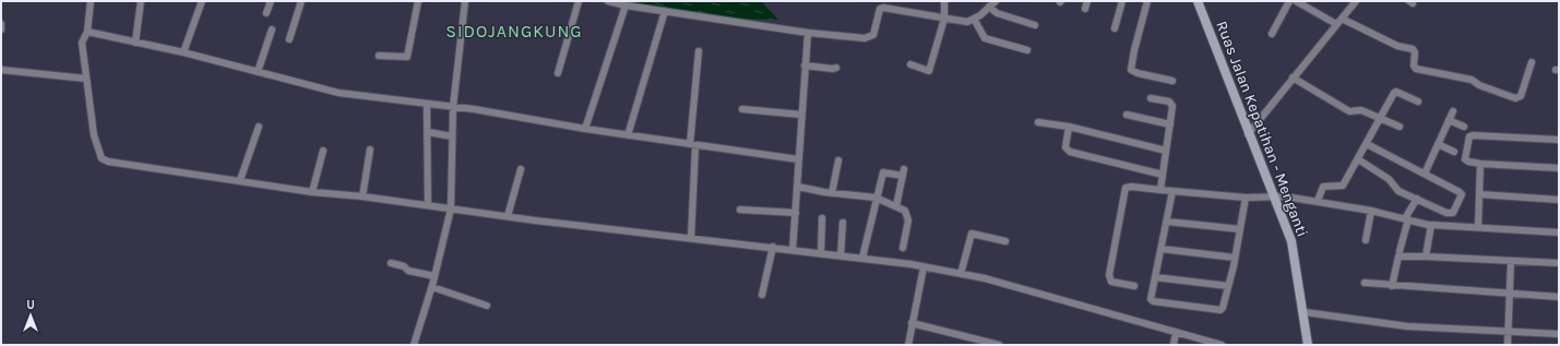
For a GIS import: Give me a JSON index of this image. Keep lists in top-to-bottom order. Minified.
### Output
{"streets":{"main road":["Ruas Jalan Kepatihan - Menganti"]},"districts":["SIDOJANGKUNG"],"north":"top"}
